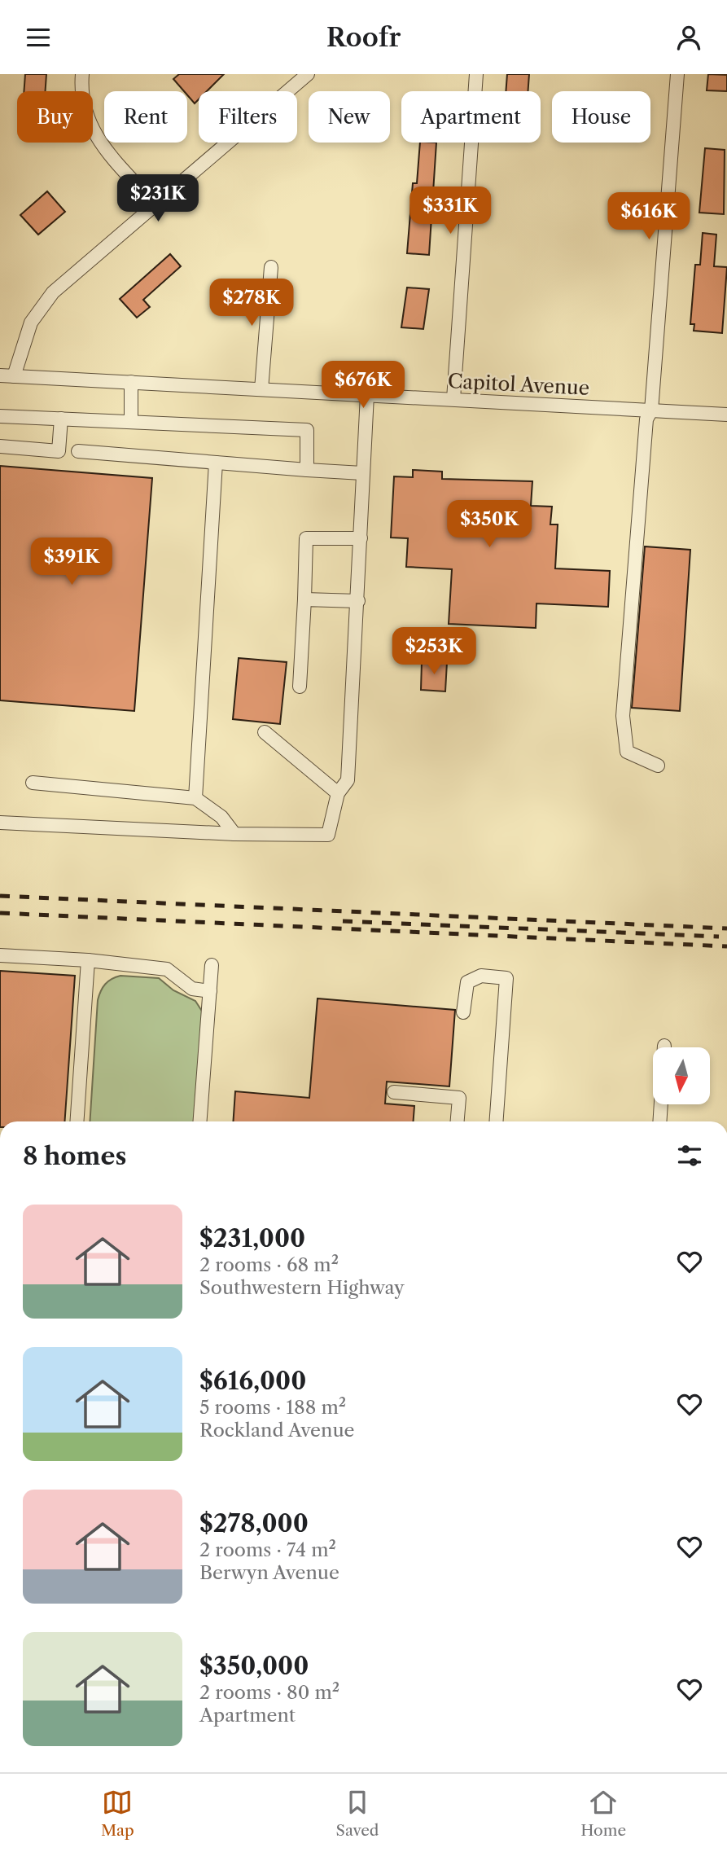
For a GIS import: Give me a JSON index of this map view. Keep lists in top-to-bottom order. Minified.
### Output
{"streets":{"street":["Capitol Avenue"]},"north":"bottom","page":{"header":"Roofr","chip":["Buy","Rent","Filters","New","Apartment","House"],"price":["$231K","$331K","$616K","$278K","$676K","$350K","$391K","$253K"],"heading":"8 homes","list":[{"name":"$231,000","note":"2 rooms · 68 m² · Southwestern Highway"},{"name":"$616,000","note":"5 rooms · 188 m² · Rockland Avenue"},{"name":"$278,000","note":"2 rooms · 74 m² · Berwyn Avenue"},{"name":"$350,000","note":"2 rooms · 80 m² · Apartment"}],"tabs":["Map","Saved","Home"]}}
